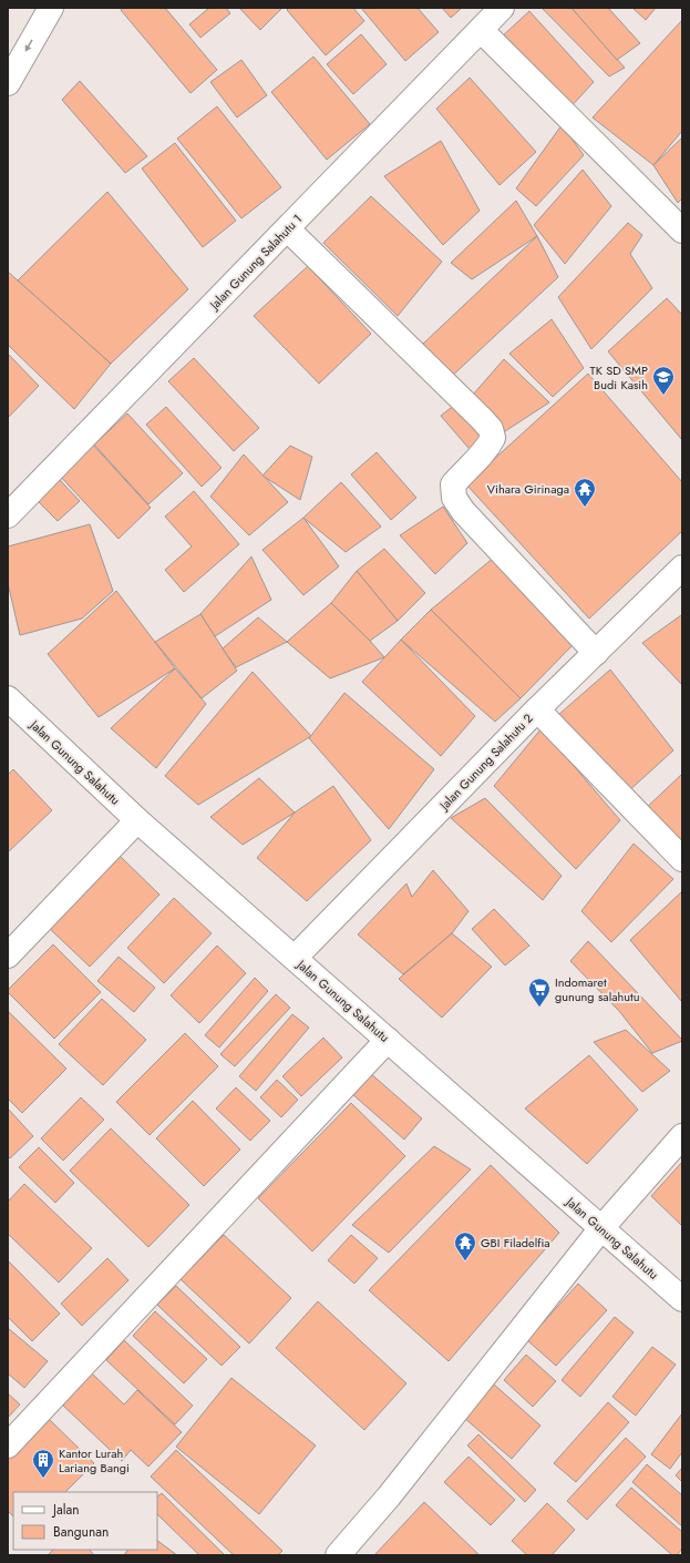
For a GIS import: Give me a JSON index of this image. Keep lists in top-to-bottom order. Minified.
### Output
{"streets":{"street":["Jalan Gunung Salahutu 1","Jalan Gunung Salahutu 2","Jalan Gunung Salahutu"]},"crossings":[["Jalan Gunung Salahutu 2","Jalan Gunung Salahutu"]],"places":{"school or university":["TK SD SMP Budi Kasih"],"temple":["Vihara Girinaga","GBI Filadelfia"],"supermarket":["Indomaret gunung salahutu"],"building":["Kantor Lurah Lariang Bangi"]},"legend":["Jalan","Bangunan"]}
